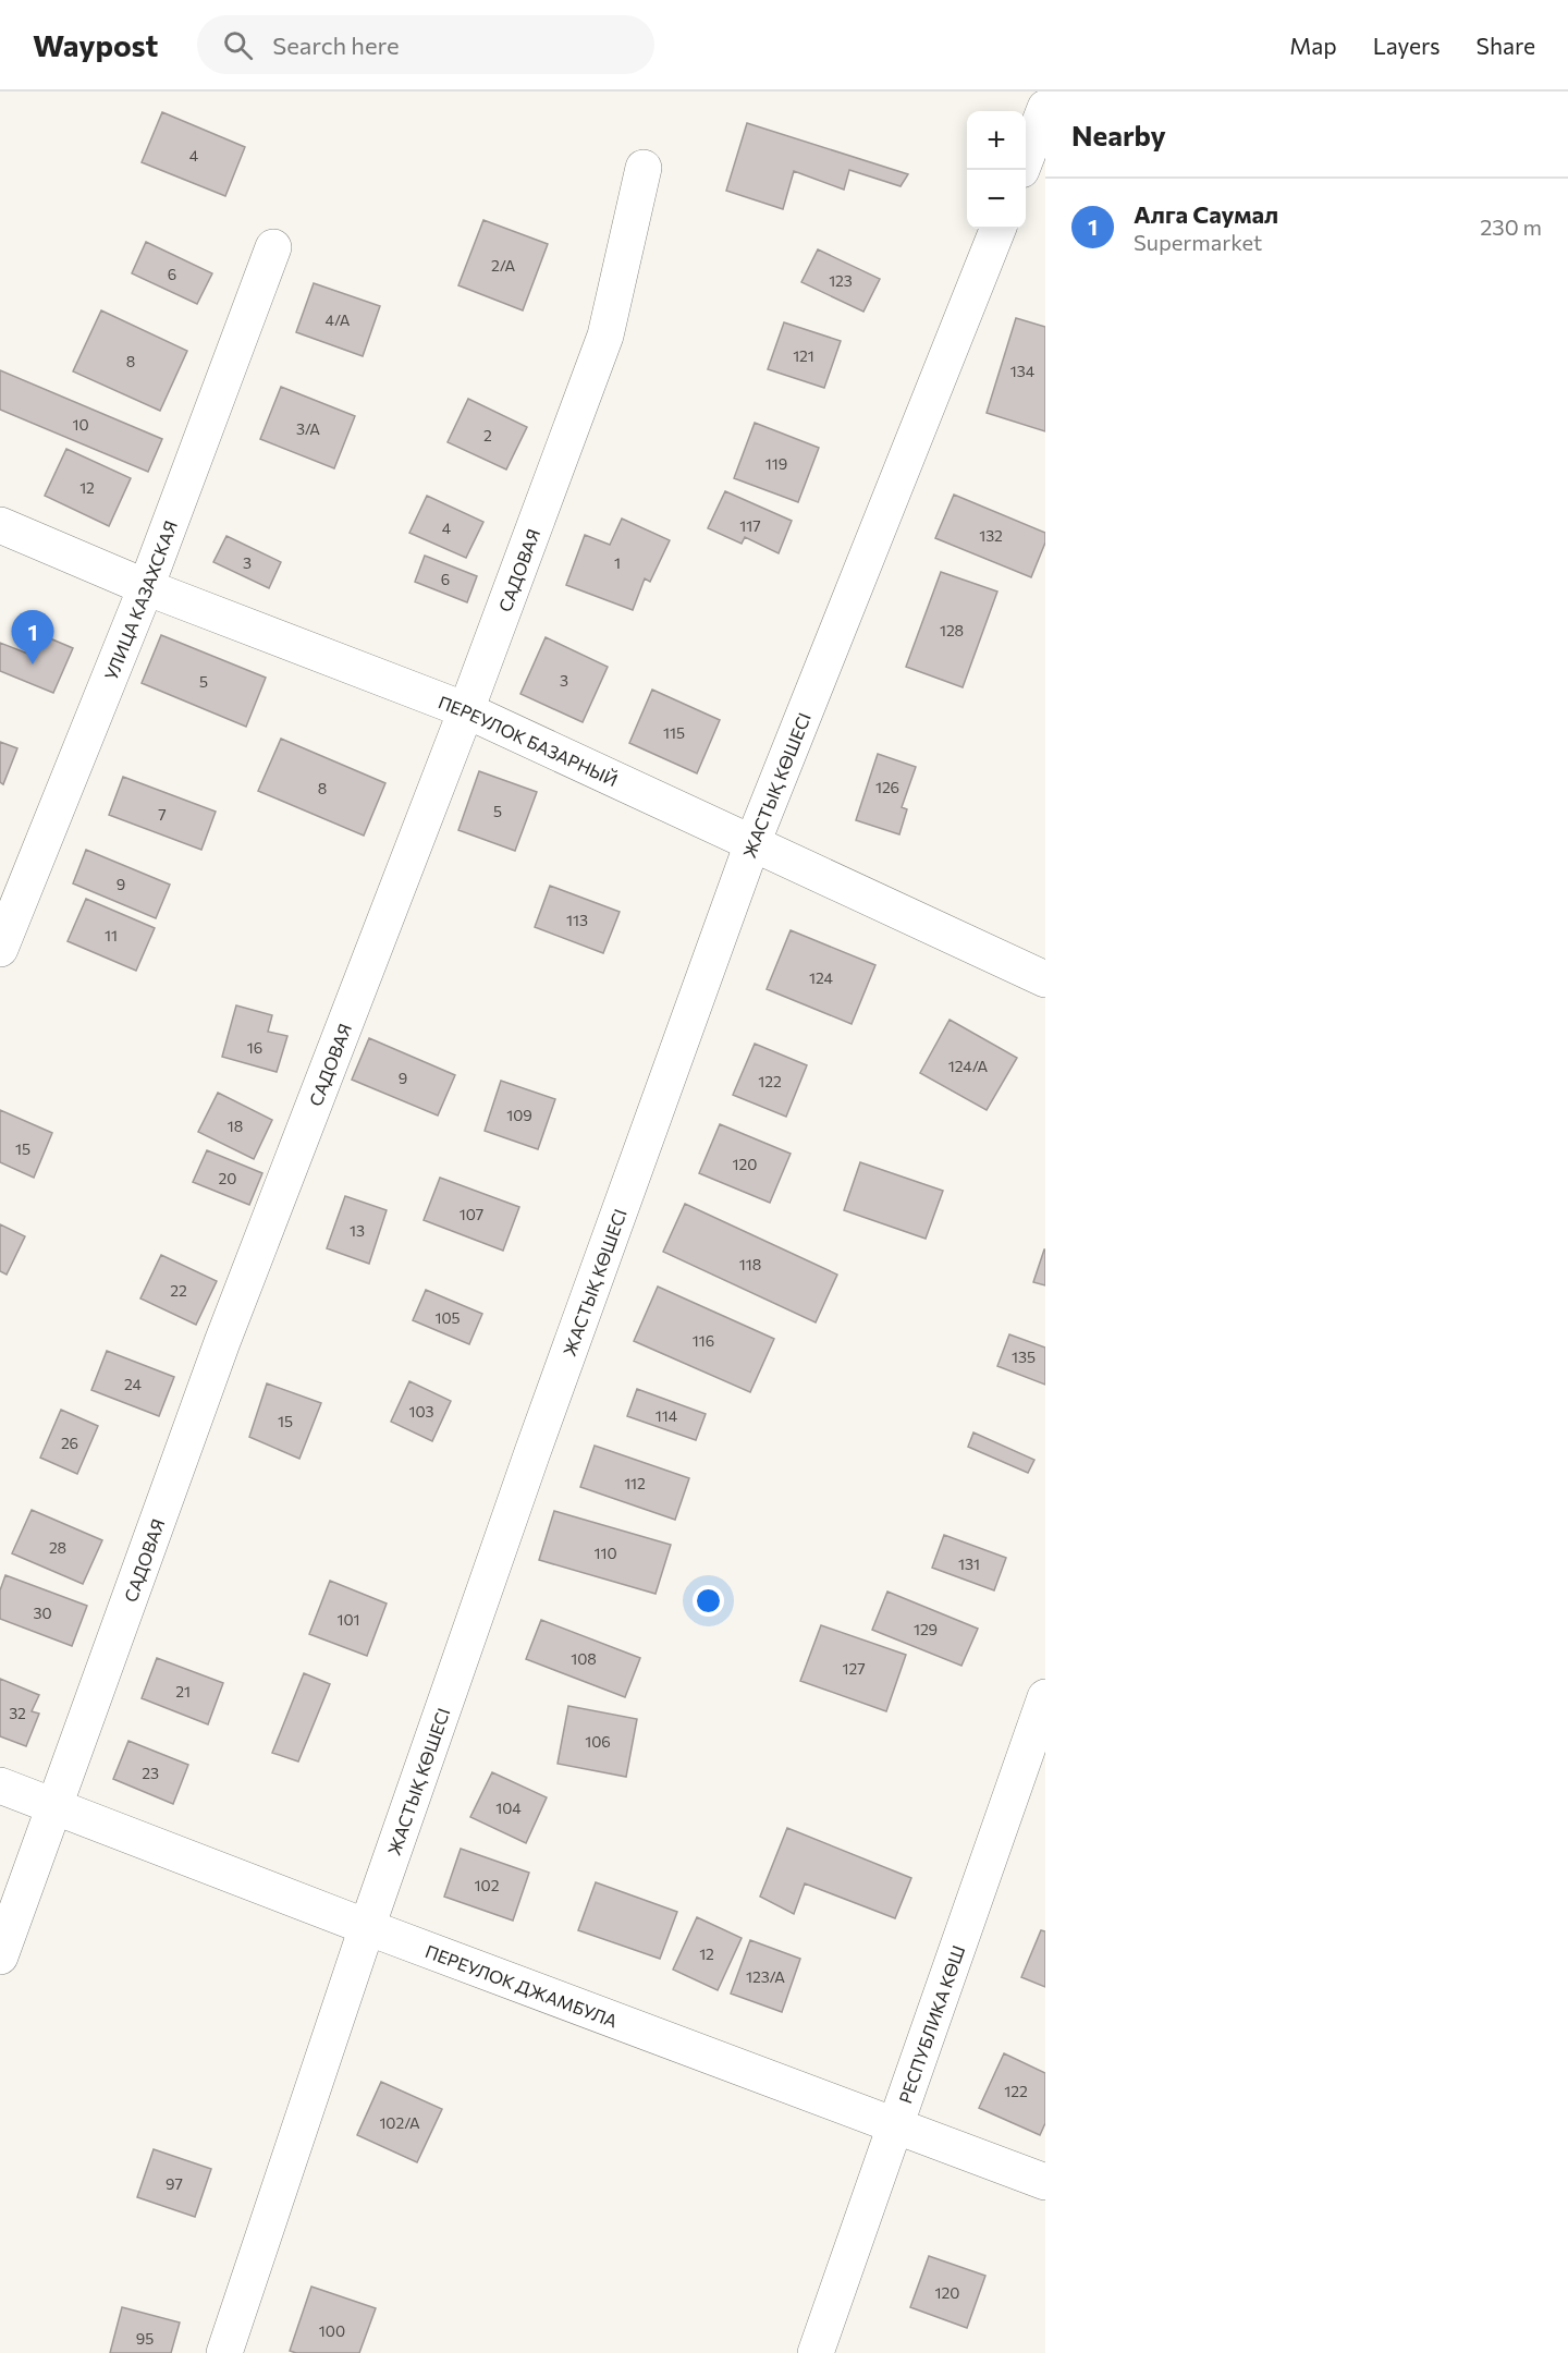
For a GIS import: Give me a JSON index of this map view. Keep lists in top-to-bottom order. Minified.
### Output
{"streets":{"street":["САДОВАЯ","УЛИЦА КАЗАХСКАЯ","ПЕРЕУЛОК БАЗАРНЫЙ","ЖАСТЫҚ КӨШЕСІ","ПЕРЕУЛОК ДЖАМБУЛА","РЕСПУБЛИКА КӨШ"]},"crossings":[["САДОВАЯ","ПЕРЕУЛОК БАЗАРНЫЙ"],["САДОВАЯ","ПЕРЕУЛОК ДЖАМБУЛА"],["УЛИЦА КАЗАХСКАЯ","ПЕРЕУЛОК БАЗАРНЫЙ"],["ПЕРЕУЛОК БАЗАРНЫЙ","ЖАСТЫҚ КӨШЕСІ"],["ЖАСТЫҚ КӨШЕСІ","ПЕРЕУЛОК ДЖАМБУЛА"],["ПЕРЕУЛОК ДЖАМБУЛА","РЕСПУБЛИКА КӨШ"]],"house_numbers":["4","2/А","6","123","4/А","121","8","134","10","3/А","2","119","12","117","4","132","3","1","6","128","3","5","115","126","8","5","7","9","113","11","124","16","124/А","9","122","109","18","15","120","20","107","13","118","22","105","116","135","24","103","114","15","26","112","28","110","131","30","101","129","108","127","21","32","106","23","104","102","12","123/А","122","102/А","97","120","100","95"],"page":{"header":"Waypost","search":"Search here","nav":["Map","Layers","Share"],"heading":"Nearby","map_buttons":["+","−"],"list":[{"mark":"1","name":"Алга Саумал","note":"Supermarket","value":"230 m"}],"pins":"1"}}
